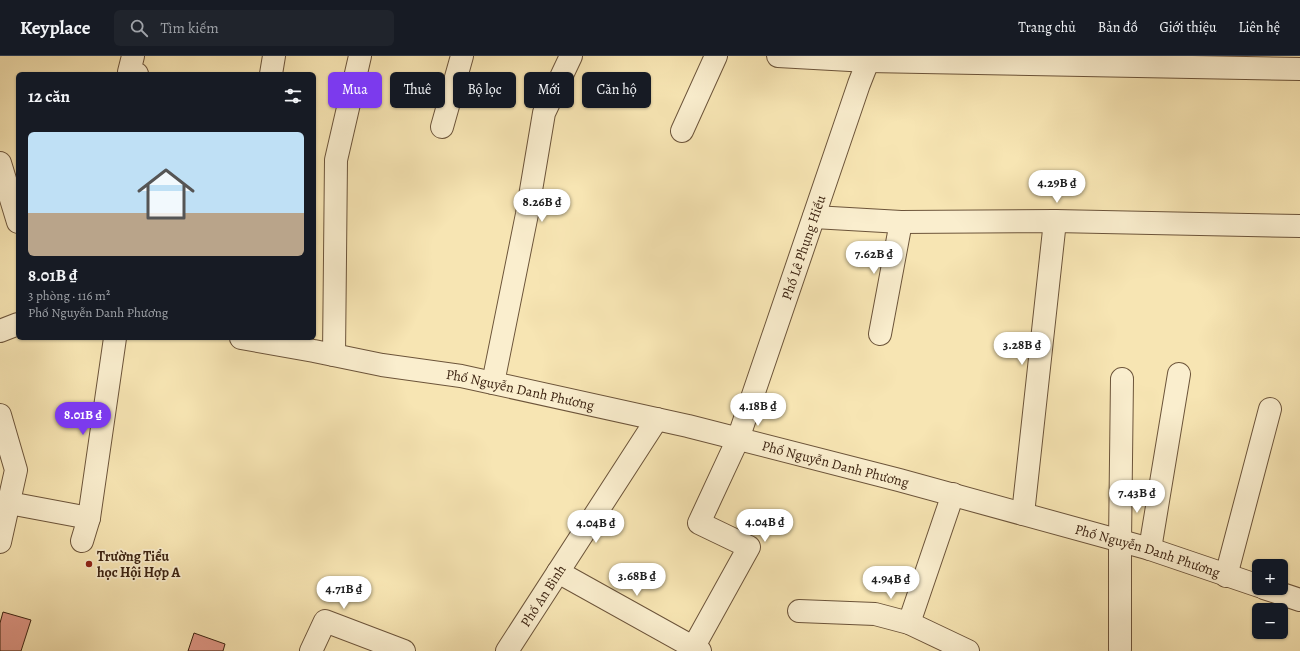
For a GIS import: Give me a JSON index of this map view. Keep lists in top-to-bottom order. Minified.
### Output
{"streets":{"street":["Phố Lê Phụng Hiểu","Phố Nguyễn Danh Phương","Phố An Bình"]},"crossings":[["Phố Lê Phụng Hiểu","Phố Nguyễn Danh Phương"],["Phố Nguyễn Danh Phương","Phố An Bình"]],"places":["Trường Tiểu học Hội Hợp A"],"page":{"header":"Keyplace","search":"Tìm kiếm","nav":["Trang chủ","Bản đồ","Giới thiệu","Liên hệ"],"chip":["Mua","Thuê","Bộ lọc","Mới","Căn hộ"],"heading":"12 căn","list":[{"name":"8.01B ₫","note":"3 phòng · 116 m² · Phố Nguyễn Danh Phương"}],"price":["4.29B ₫","8.26B ₫","7.62B ₫","3.28B ₫","4.18B ₫","8.01B ₫","7.43B ₫","4.04B ₫","4.04B ₫","3.68B ₫","4.94B ₫","4.71B ₫"],"map_buttons":["+","−"]}}
